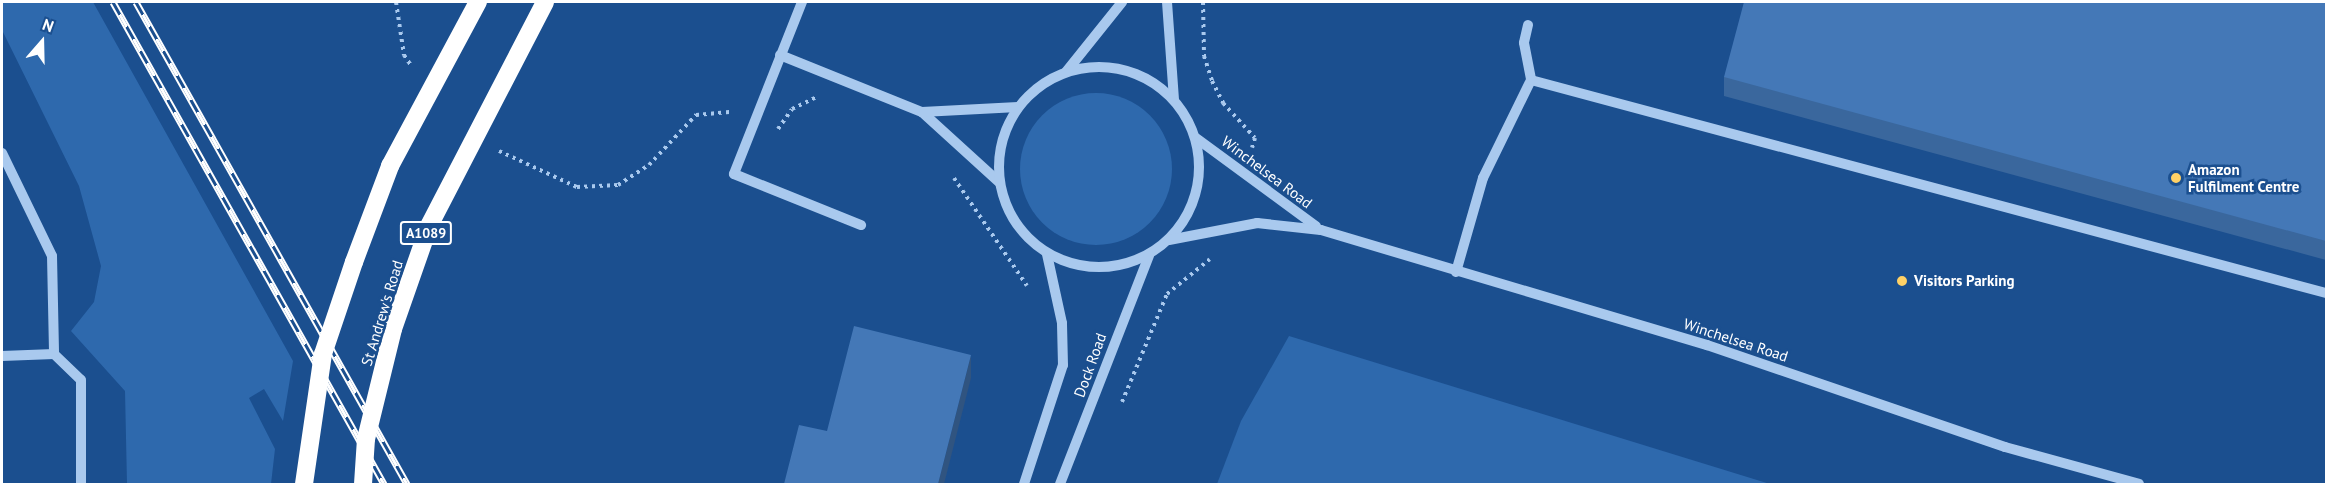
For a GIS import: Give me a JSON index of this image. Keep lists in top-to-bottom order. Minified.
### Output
{"streets":{"highway":["A1089","St Andrew's Road"],"street":["Winchelsea Road","Dock Road"]},"crossings":[["Winchelsea Road","Dock Road"]],"places":["Amazon Fulfilment Centre","Visitors Parking"],"north":"top"}
